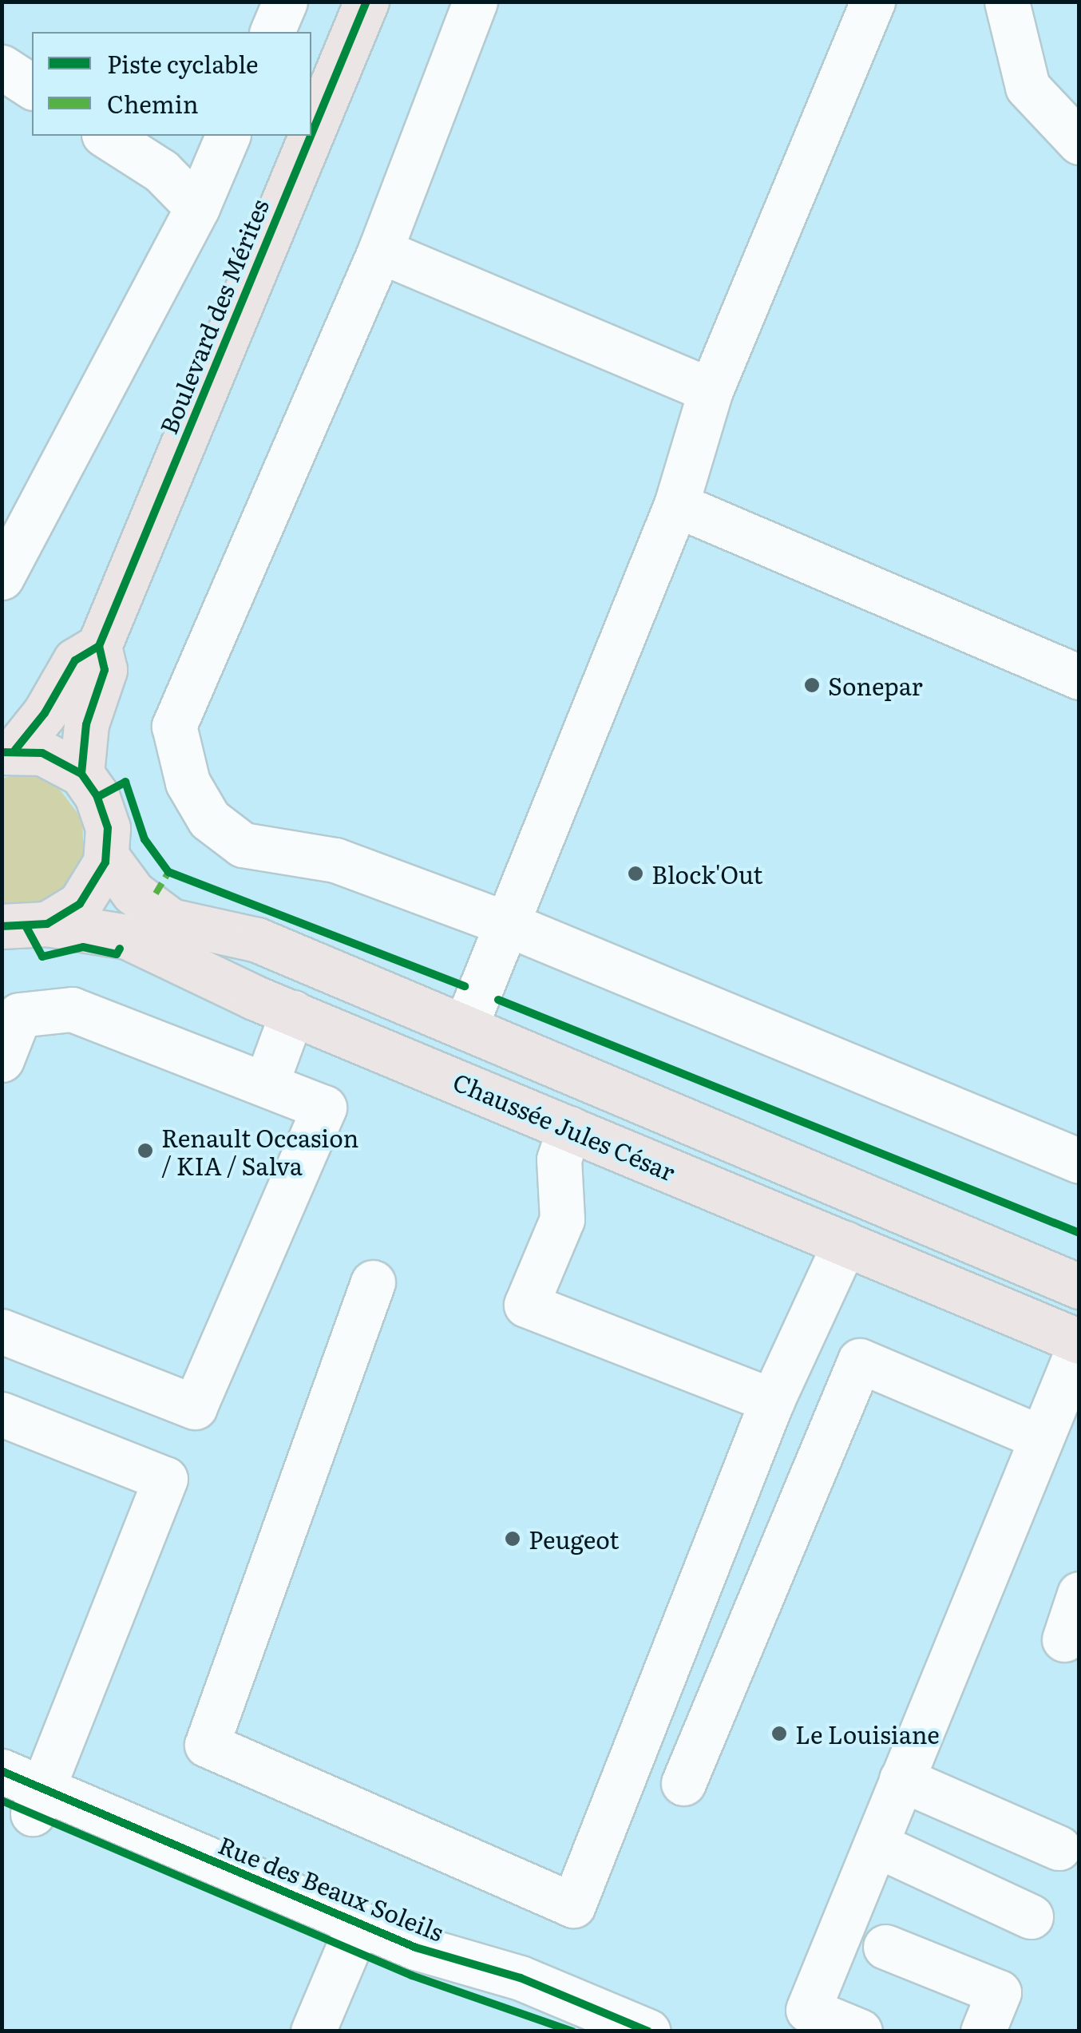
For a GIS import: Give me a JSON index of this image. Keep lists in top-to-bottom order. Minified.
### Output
{"streets":{"main road":["Boulevard des Mérites","Chaussée Jules César"],"street":["Rue des Beaux Soleils"]},"places":["Sonepar","Block'Out","Renault Occasion / KIA / Salva","Peugeot","Le Louisiane"],"legend":["Piste cyclable","Chemin"]}
